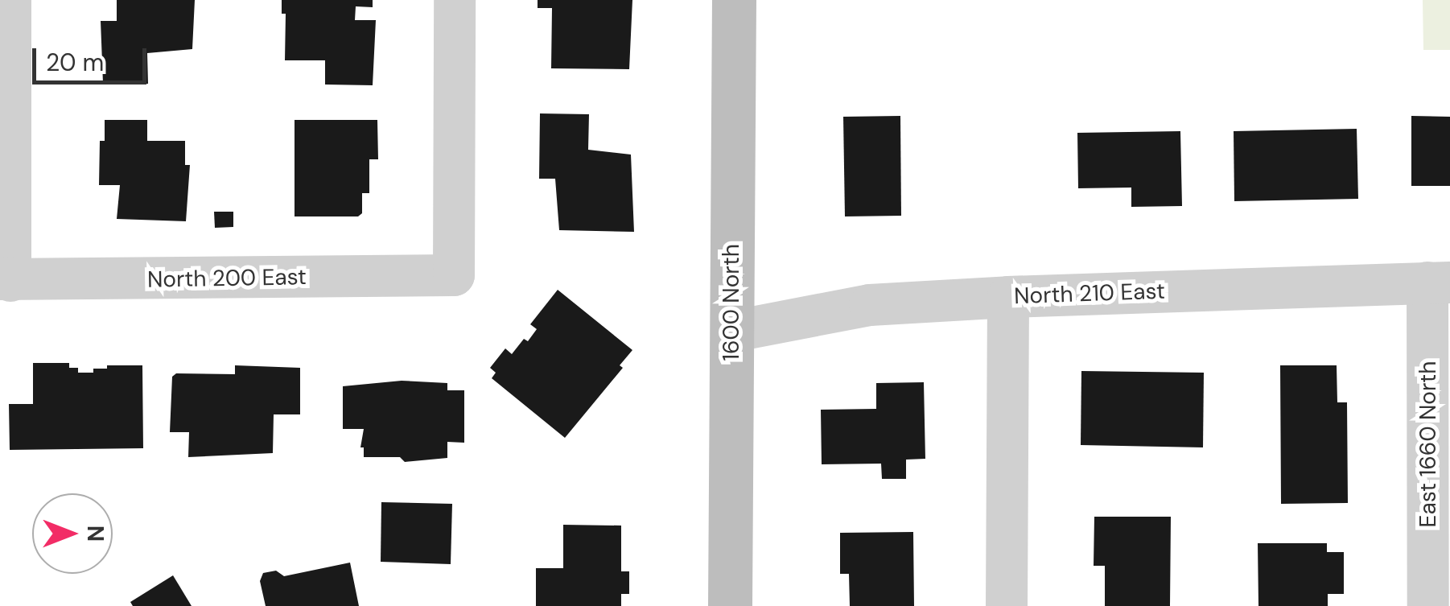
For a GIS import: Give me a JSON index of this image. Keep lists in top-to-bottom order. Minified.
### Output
{"streets":{"main road":["1600 North"],"street":["North 200 East","North 210 East","East 1660 North"]},"crossings":[["North 210 East","1600 North"],["North 210 East","East 1660 North"]],"scale_bar":"20 m","north":"right"}
